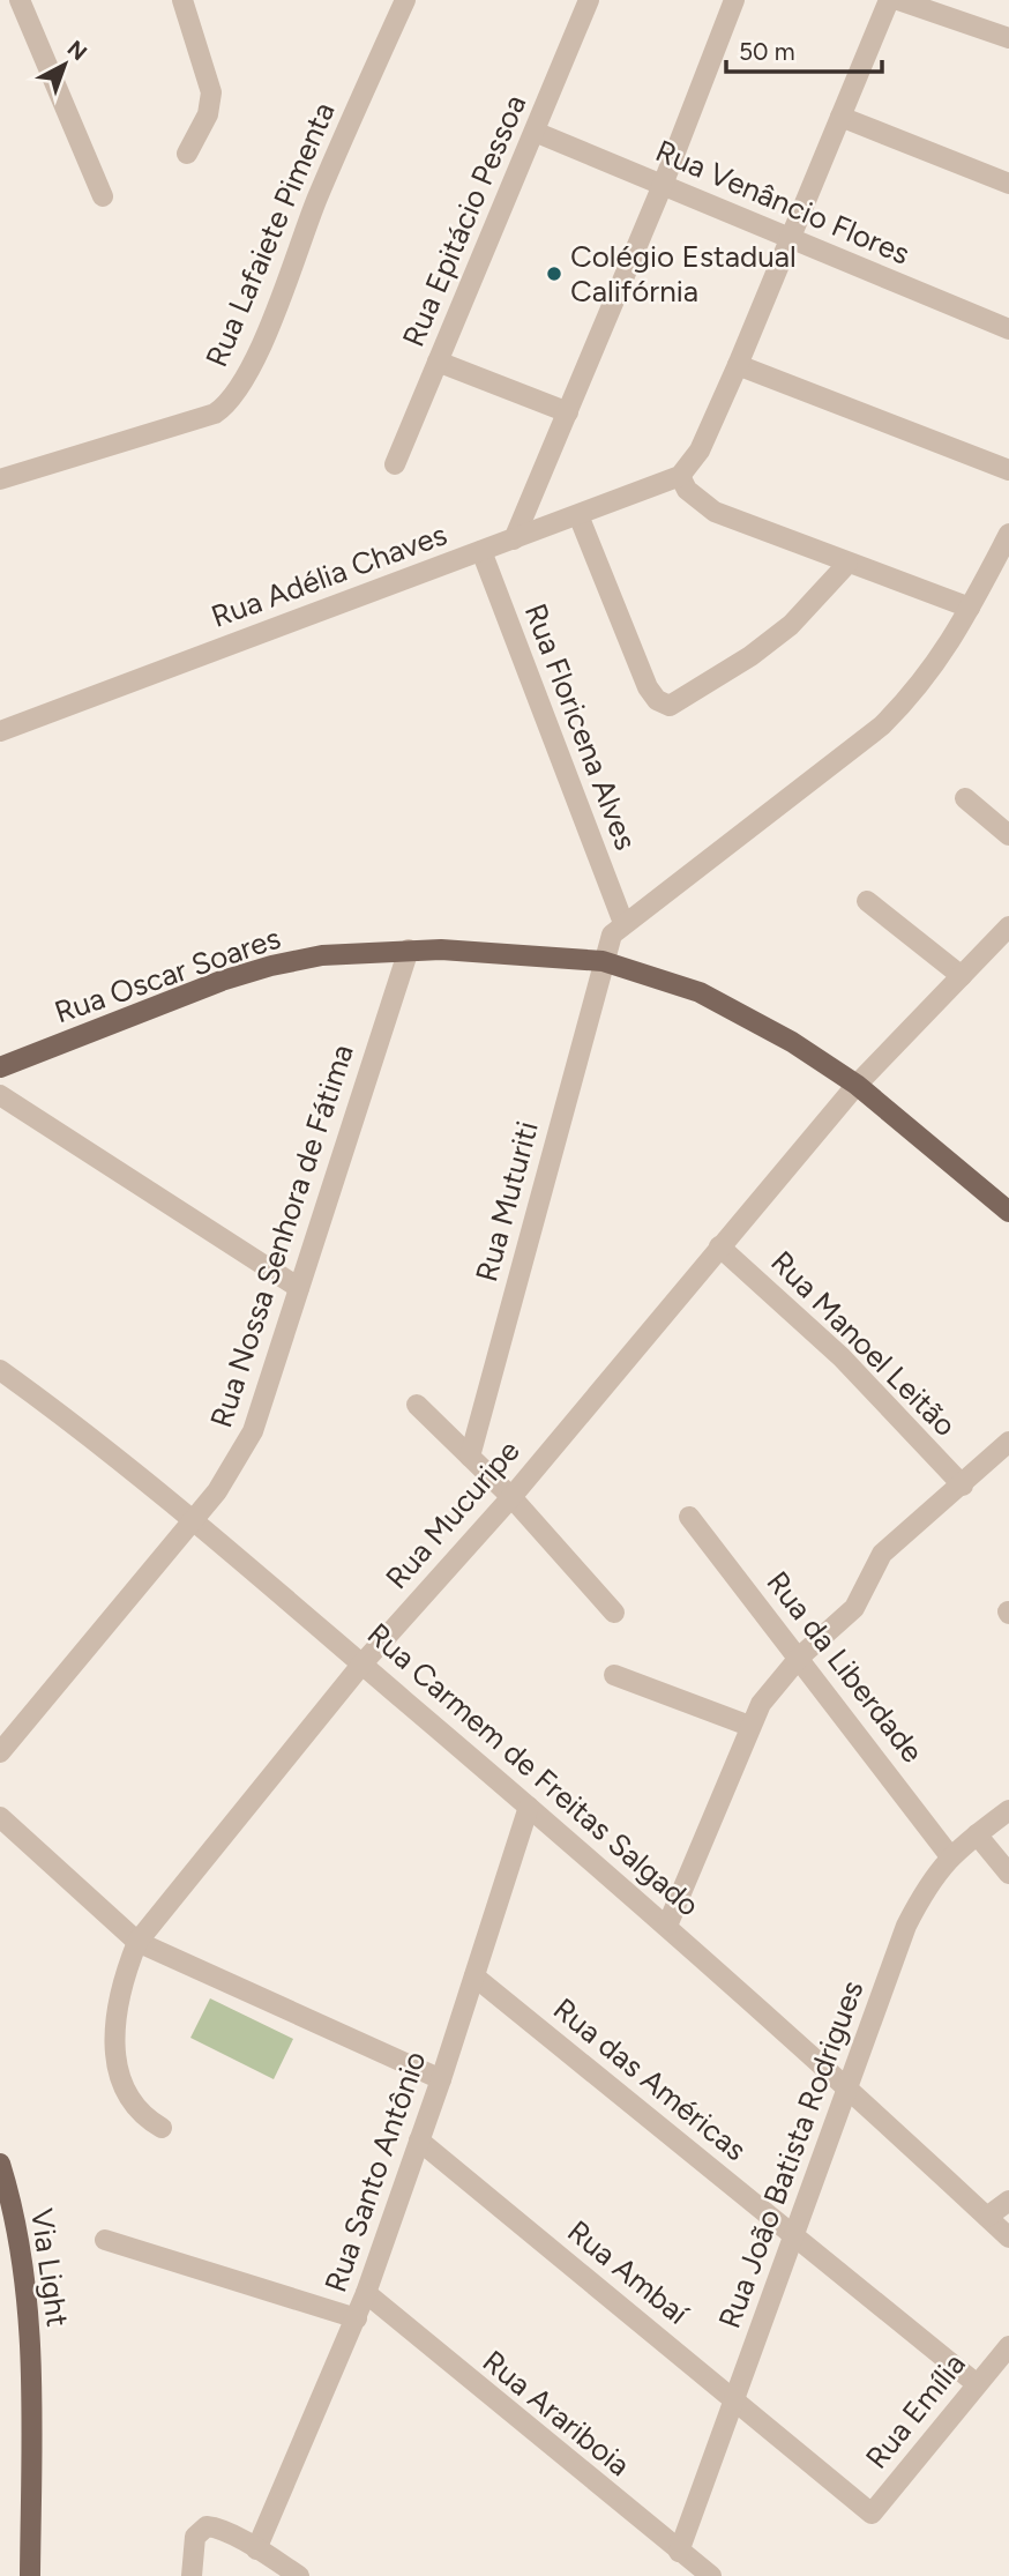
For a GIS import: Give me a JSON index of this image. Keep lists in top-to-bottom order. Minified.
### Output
{"streets":{"main road":["Rua Oscar Soares","Via Light"],"street":["Rua Venâncio Flores","Rua Epitácio Pessoa","Rua Lafaiete Pimenta","Rua Adélia Chaves","Rua Floricena Alves","Rua Muturiti","Rua Nossa Senhora de Fátima","Rua Manoel Leitão","Rua Mucuripe","Rua da Liberdade","Rua Carmem de Freitas Salgado","Rua das Américas","Rua João Batista Rodrigues","Rua Santo Antônio","Rua Ambaí","Rua Emília","Rua Arariboia"]},"crossings":[["Rua Venâncio Flores","Rua Epitácio Pessoa"],["Rua Adélia Chaves","Rua Floricena Alves"],["Rua Floricena Alves","Rua Muturiti"],["Rua Oscar Soares","Rua Muturiti"],["Rua Oscar Soares","Rua Nossa Senhora de Fátima"],["Rua Oscar Soares","Rua Mucuripe"],["Rua Nossa Senhora de Fátima","Rua Carmem de Freitas Salgado"],["Rua Manoel Leitão","Rua Mucuripe"],["Rua Mucuripe","Rua Carmem de Freitas Salgado"],["Rua da Liberdade","Rua João Batista Rodrigues"],["Rua Carmem de Freitas Salgado","Rua João Batista Rodrigues"],["Rua Carmem de Freitas Salgado","Rua Santo Antônio"],["Rua das Américas","Rua João Batista Rodrigues"],["Rua das Américas","Rua Santo Antônio"],["Rua das Américas","Rua Emília"],["Rua João Batista Rodrigues","Rua Ambaí"],["Rua João Batista Rodrigues","Rua Arariboia"],["Rua Santo Antônio","Rua Ambaí"],["Rua Santo Antônio","Rua Arariboia"],["Rua Ambaí","Rua Emília"]],"places":["Colégio Estadual Califórnia"],"scale_bar":"50 m","north":"top right"}
